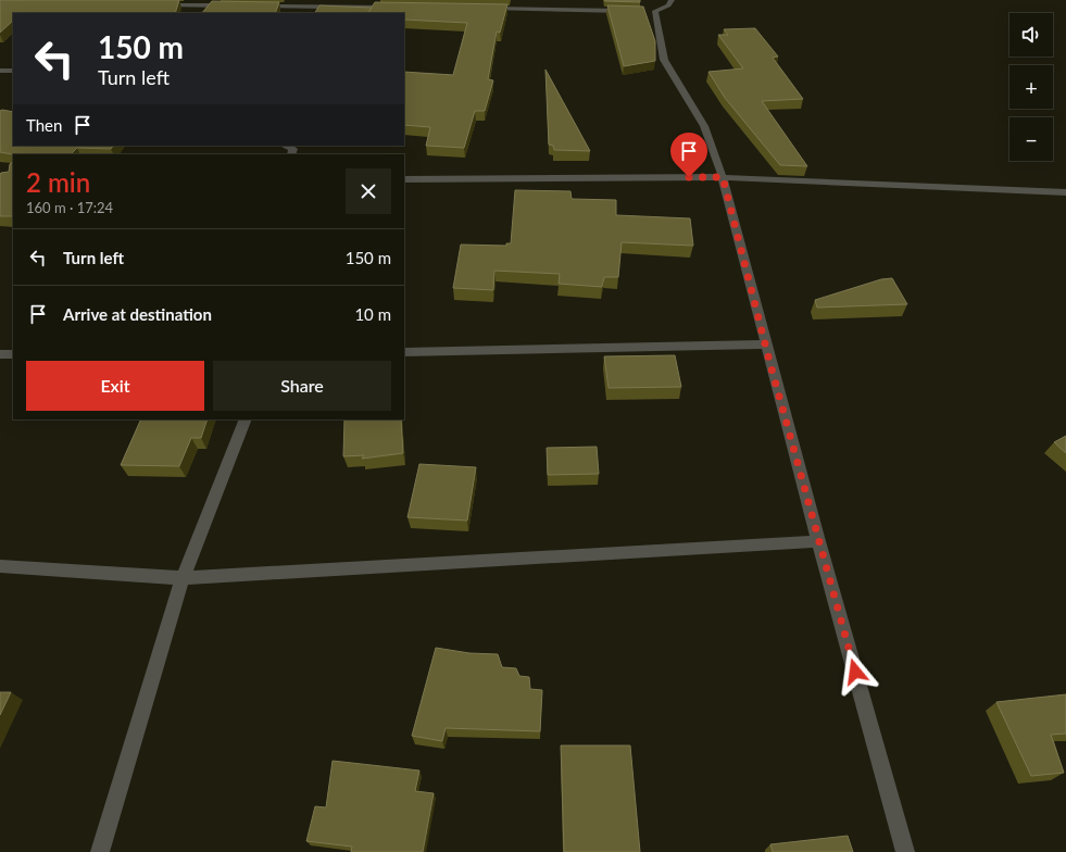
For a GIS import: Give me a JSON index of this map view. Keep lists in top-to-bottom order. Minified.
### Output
{"page":{"map_buttons":["+","−"],"turn":["150 m","Turn left"],"then":"Then","heading":["2 min","160 m · 17:24"],"list":[{"name":"Turn left","value":"150 m"},{"name":"Arrive at destination","value":"10 m"}],"buttons":["Exit","Share"]}}
